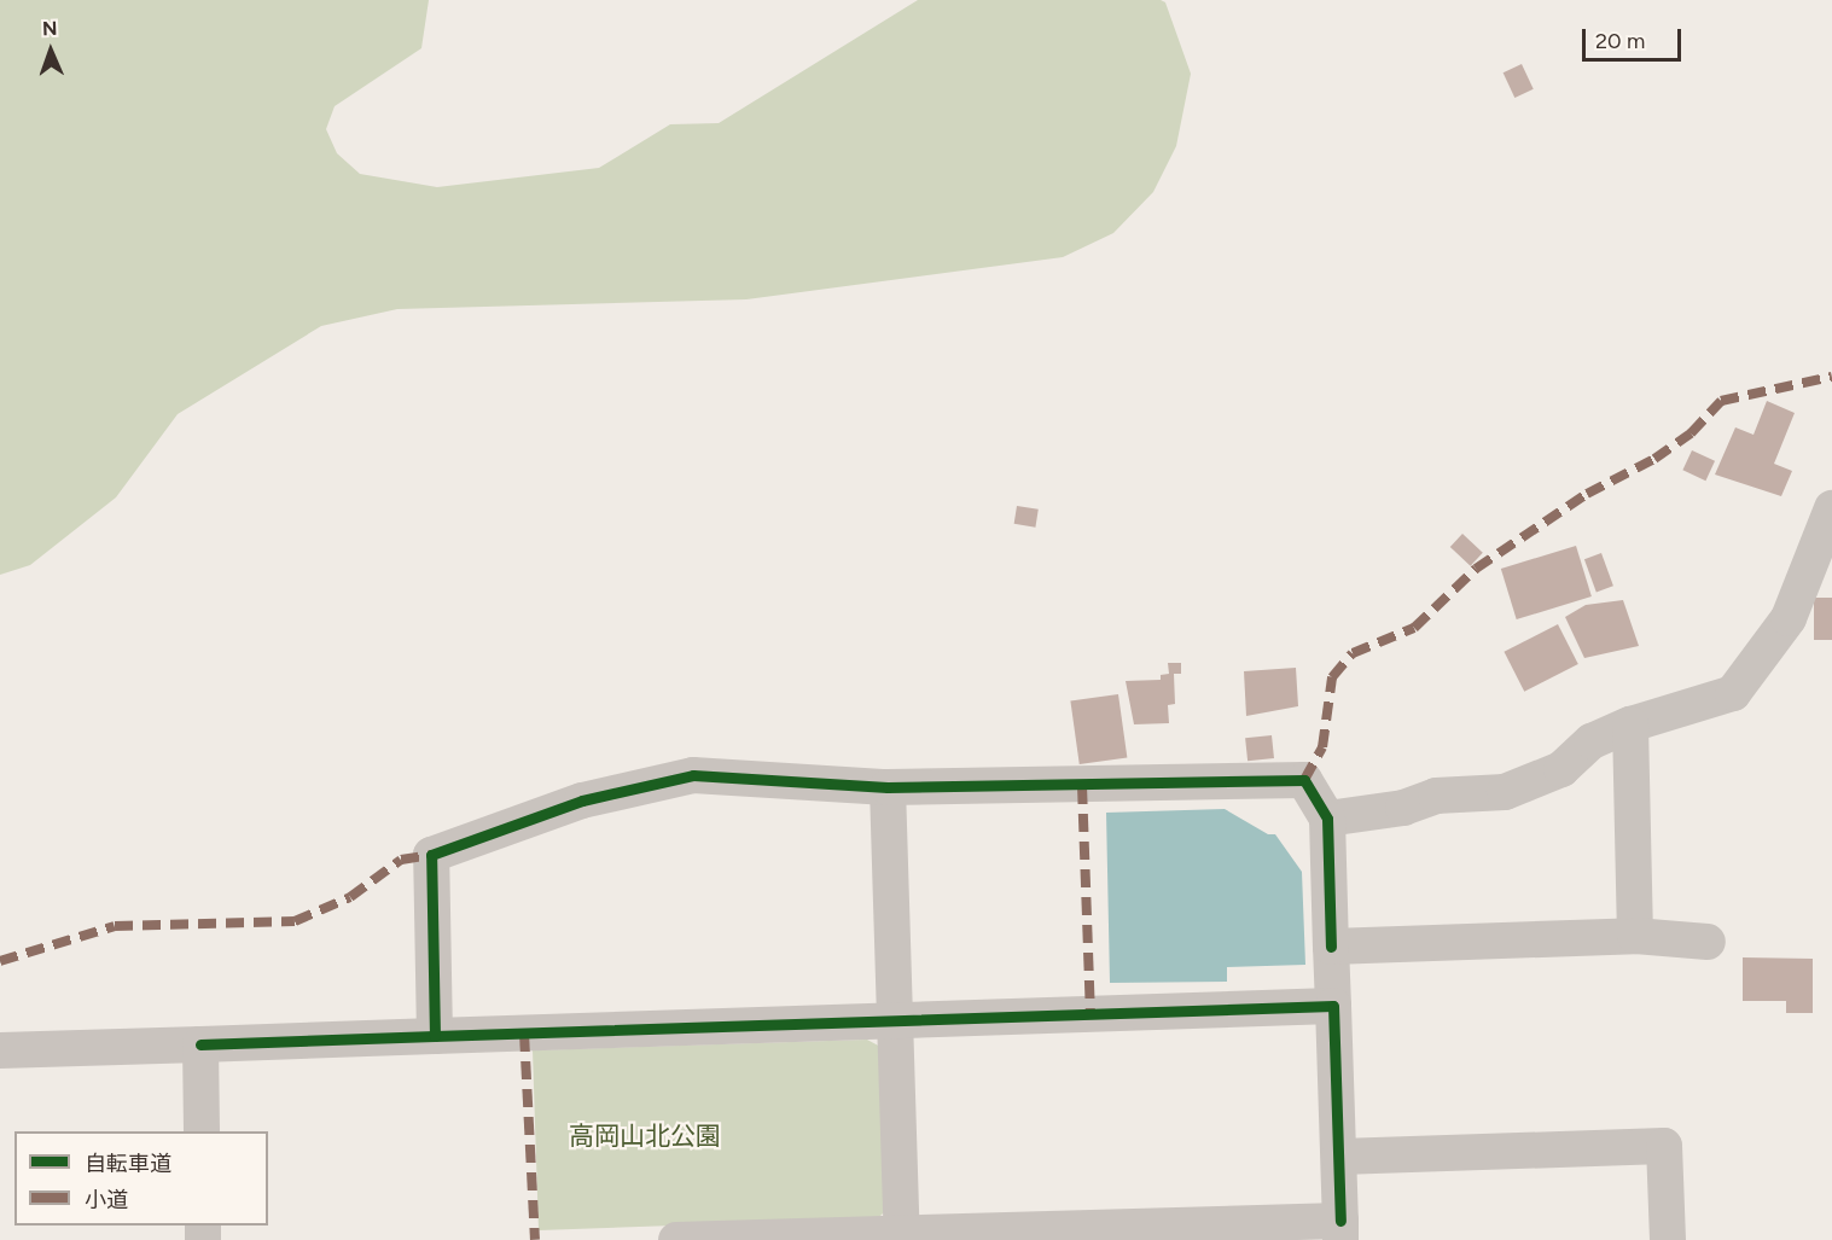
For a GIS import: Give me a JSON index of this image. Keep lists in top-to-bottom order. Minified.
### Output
{"parks":["高岡山北公園"],"legend":["自転車道","小道"],"scale_bar":"20 m","north":"top"}
